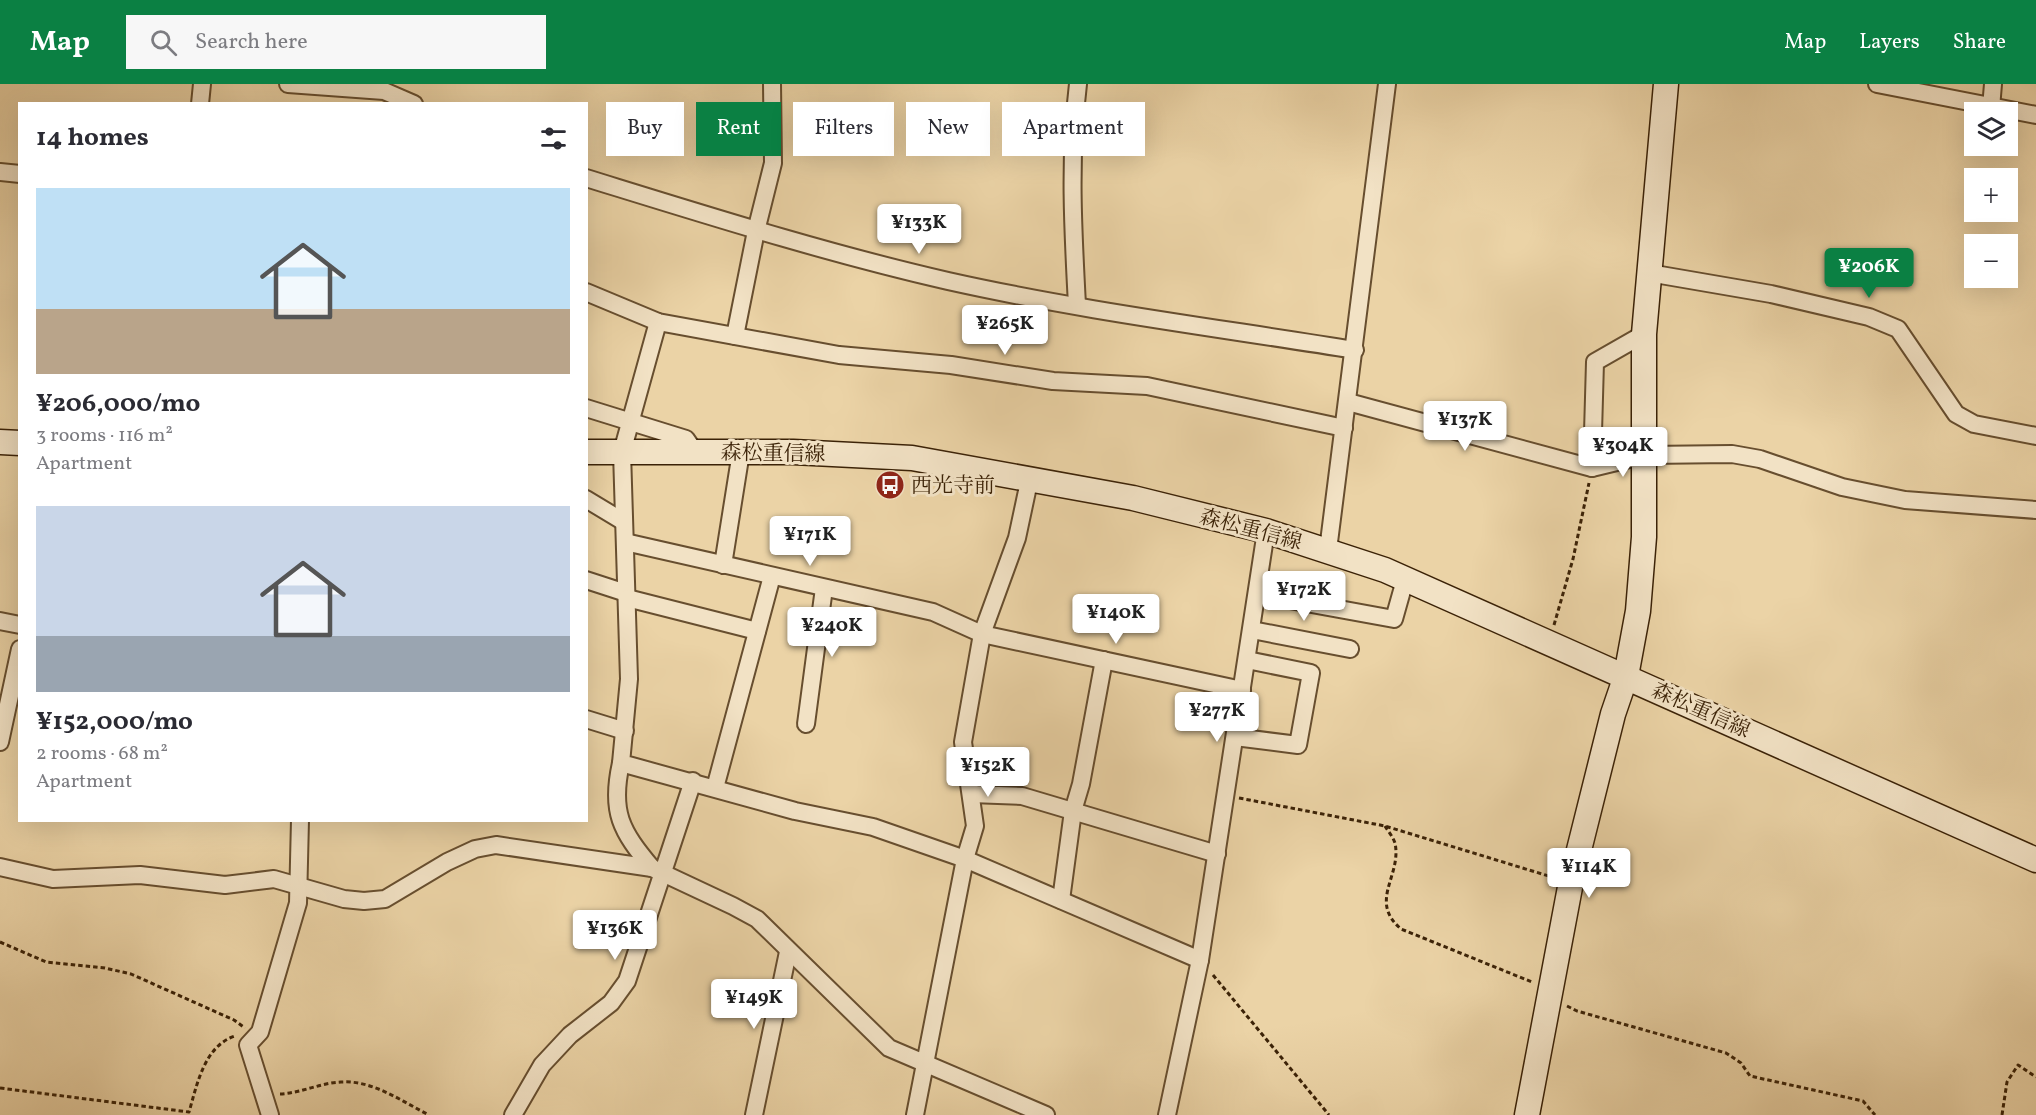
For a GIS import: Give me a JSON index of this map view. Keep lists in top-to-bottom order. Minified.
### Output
{"streets":{"main road":["森松重信線"]},"places":{"bus stop":["西光寺前"]},"page":{"header":"Map","search":"Search here","nav":["Map","Layers","Share"],"map_buttons":["+","−"],"chip":["Buy","Rent","Filters","New","Apartment"],"heading":"14 homes","list":[{"name":"¥206,000/mo","note":"3 rooms · 116 m² · Apartment"},{"name":"¥152,000/mo","note":"2 rooms · 68 m² · Apartment"}],"price":["¥133K","¥206K","¥265K","¥137K","¥304K","¥171K","¥172K","¥140K","¥240K","¥277K","¥152K","¥114K","¥136K","¥149K"]}}
